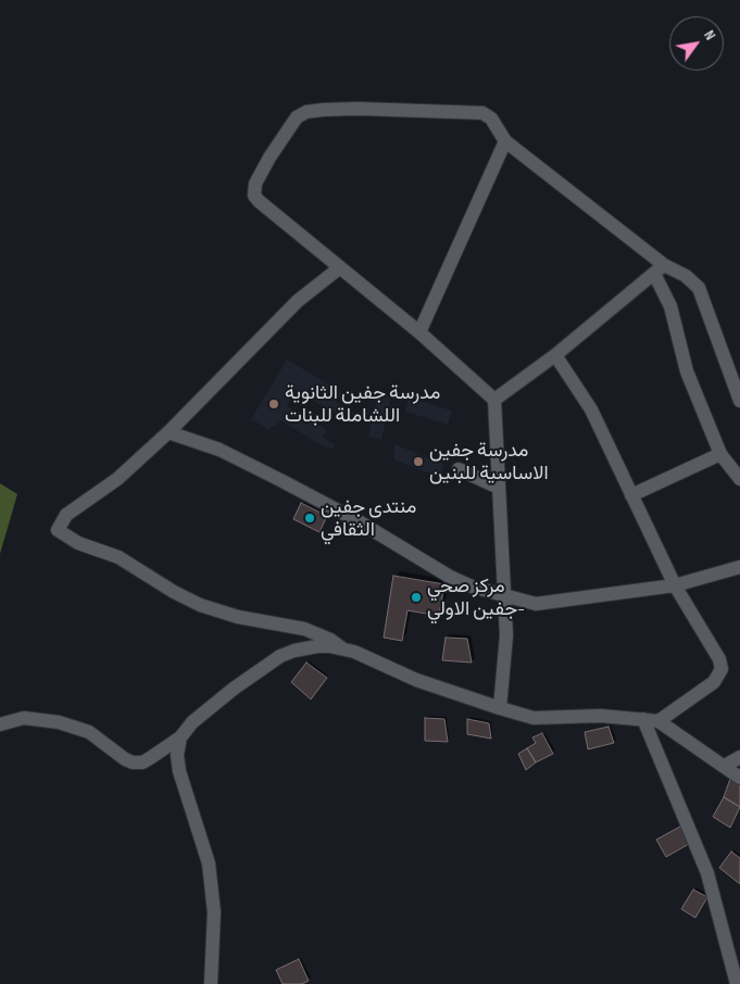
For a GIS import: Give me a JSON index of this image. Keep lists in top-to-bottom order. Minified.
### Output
{"places":["مدرسة جفين الثانوية اللشاملة للبنات","مدرسة جفين الاساسية للبنين","منتدى جفين الثقافي","مركز صحي جفين الاولي-"],"north":"top right"}
